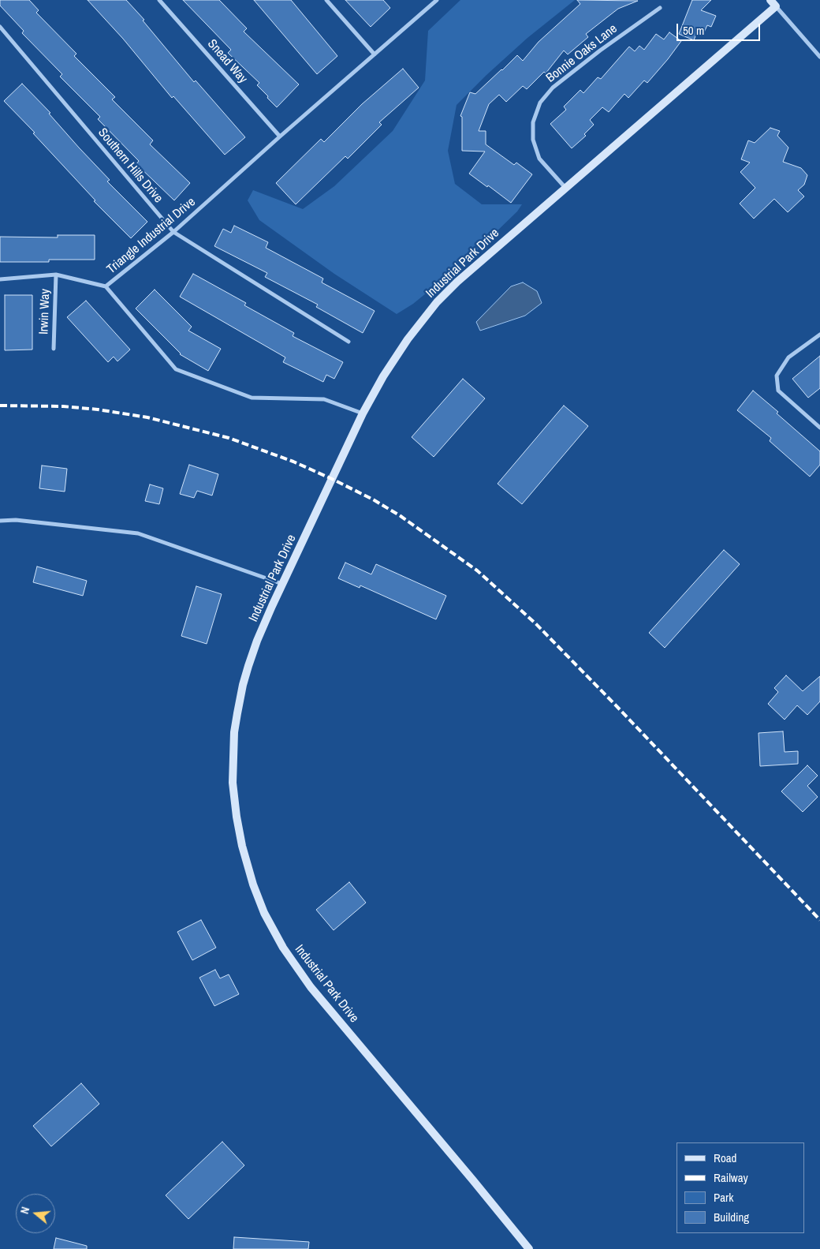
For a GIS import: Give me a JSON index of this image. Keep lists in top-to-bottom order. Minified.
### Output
{"streets":{"street":["Bonnie Oaks Lane","Snead Way","Southern Hills Drive","Triangle Industrial Drive","Industrial Park Drive","Irwin Way"]},"crossings":[["Bonnie Oaks Lane","Industrial Park Drive"],["Snead Way","Triangle Industrial Drive"],["Southern Hills Drive","Triangle Industrial Drive"],["Triangle Industrial Drive","Industrial Park Drive"]],"legend":["Road","Railway","Park","Building"],"scale_bar":"50 m","north":"left"}
